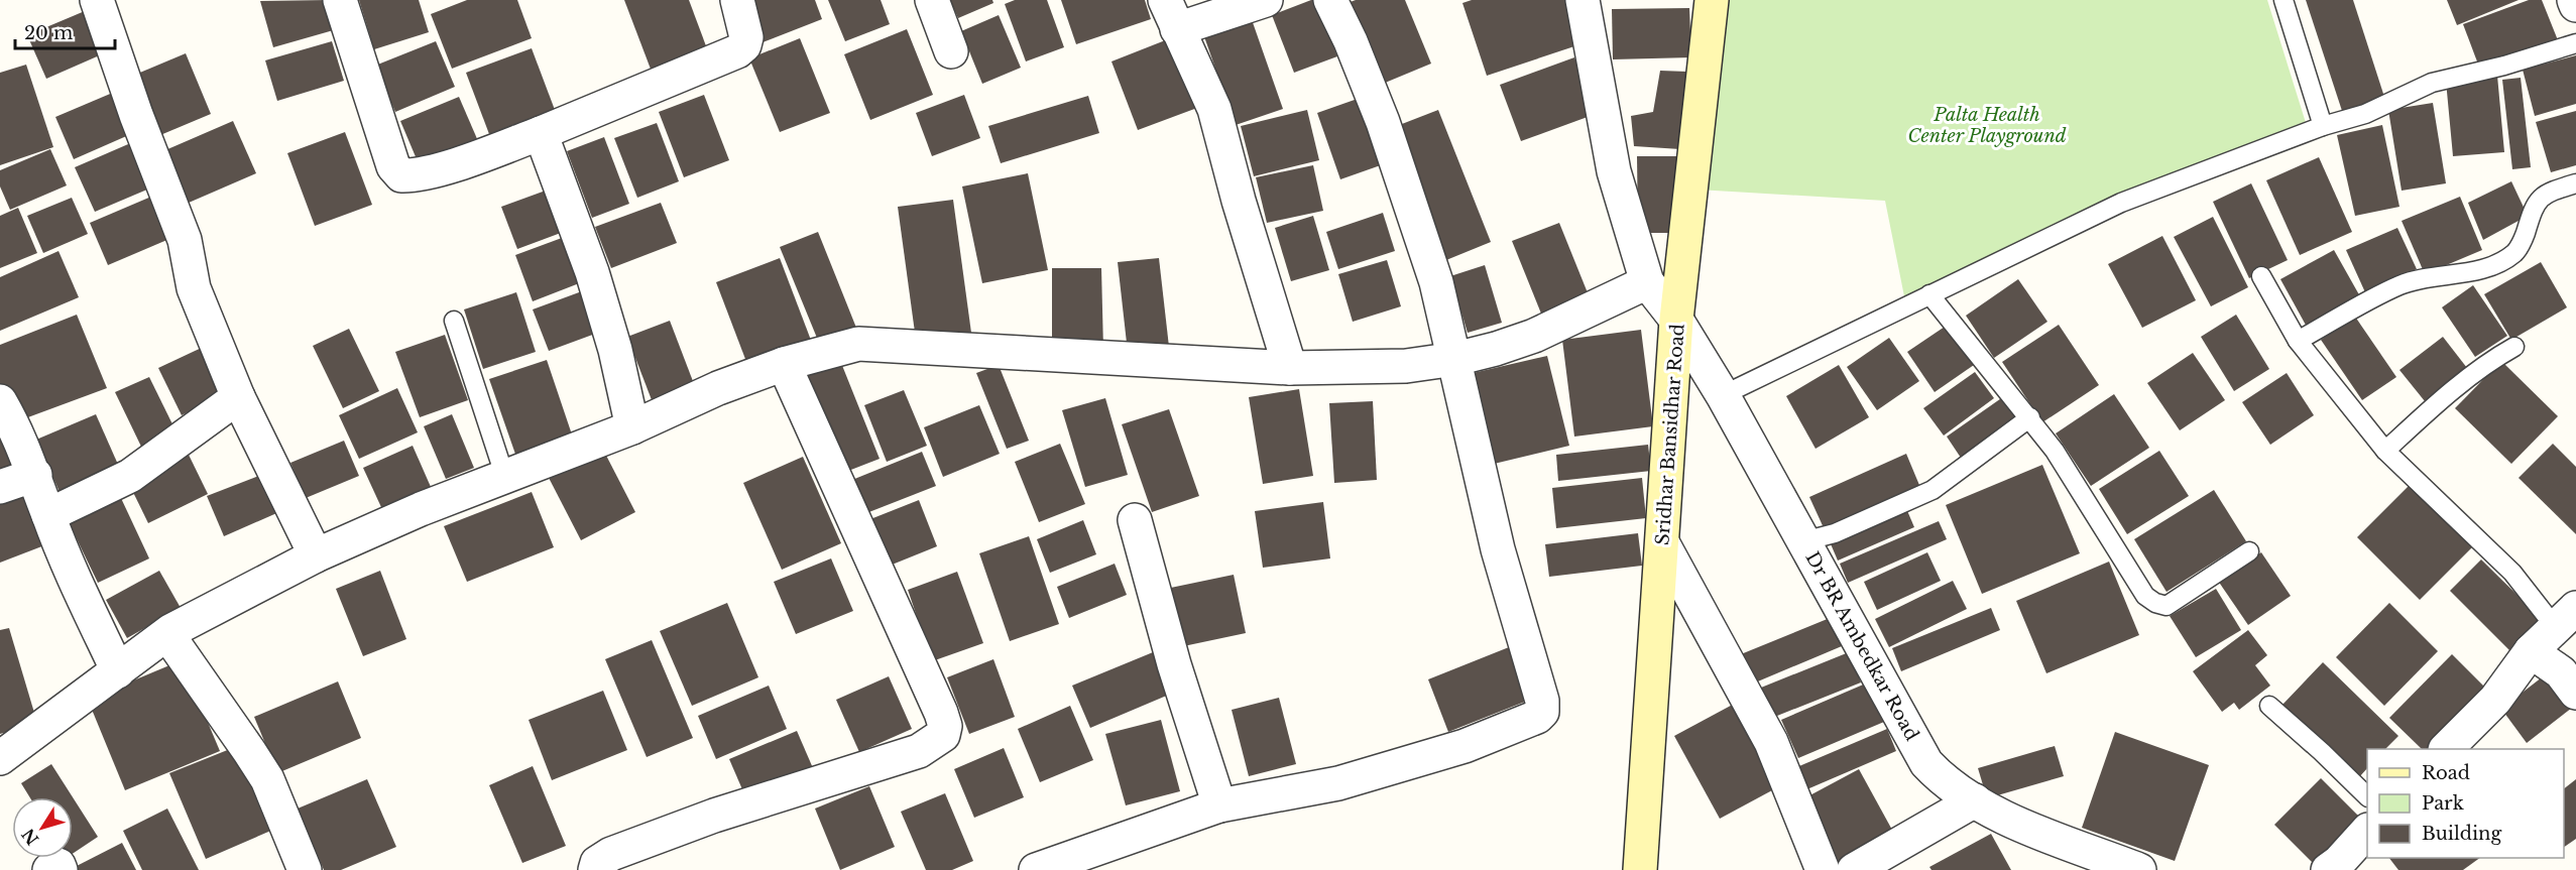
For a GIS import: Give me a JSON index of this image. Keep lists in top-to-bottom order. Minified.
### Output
{"streets":{"street":["Sridhar Bansidhar Road","Dr BR Ambedkar Road"]},"crossings":[["Sridhar Bansidhar Road","Dr BR Ambedkar Road"]],"parks":["Palta Health Center Playground"],"legend":["Road","Park","Building"],"scale_bar":"20 m","north":"bottom left"}
